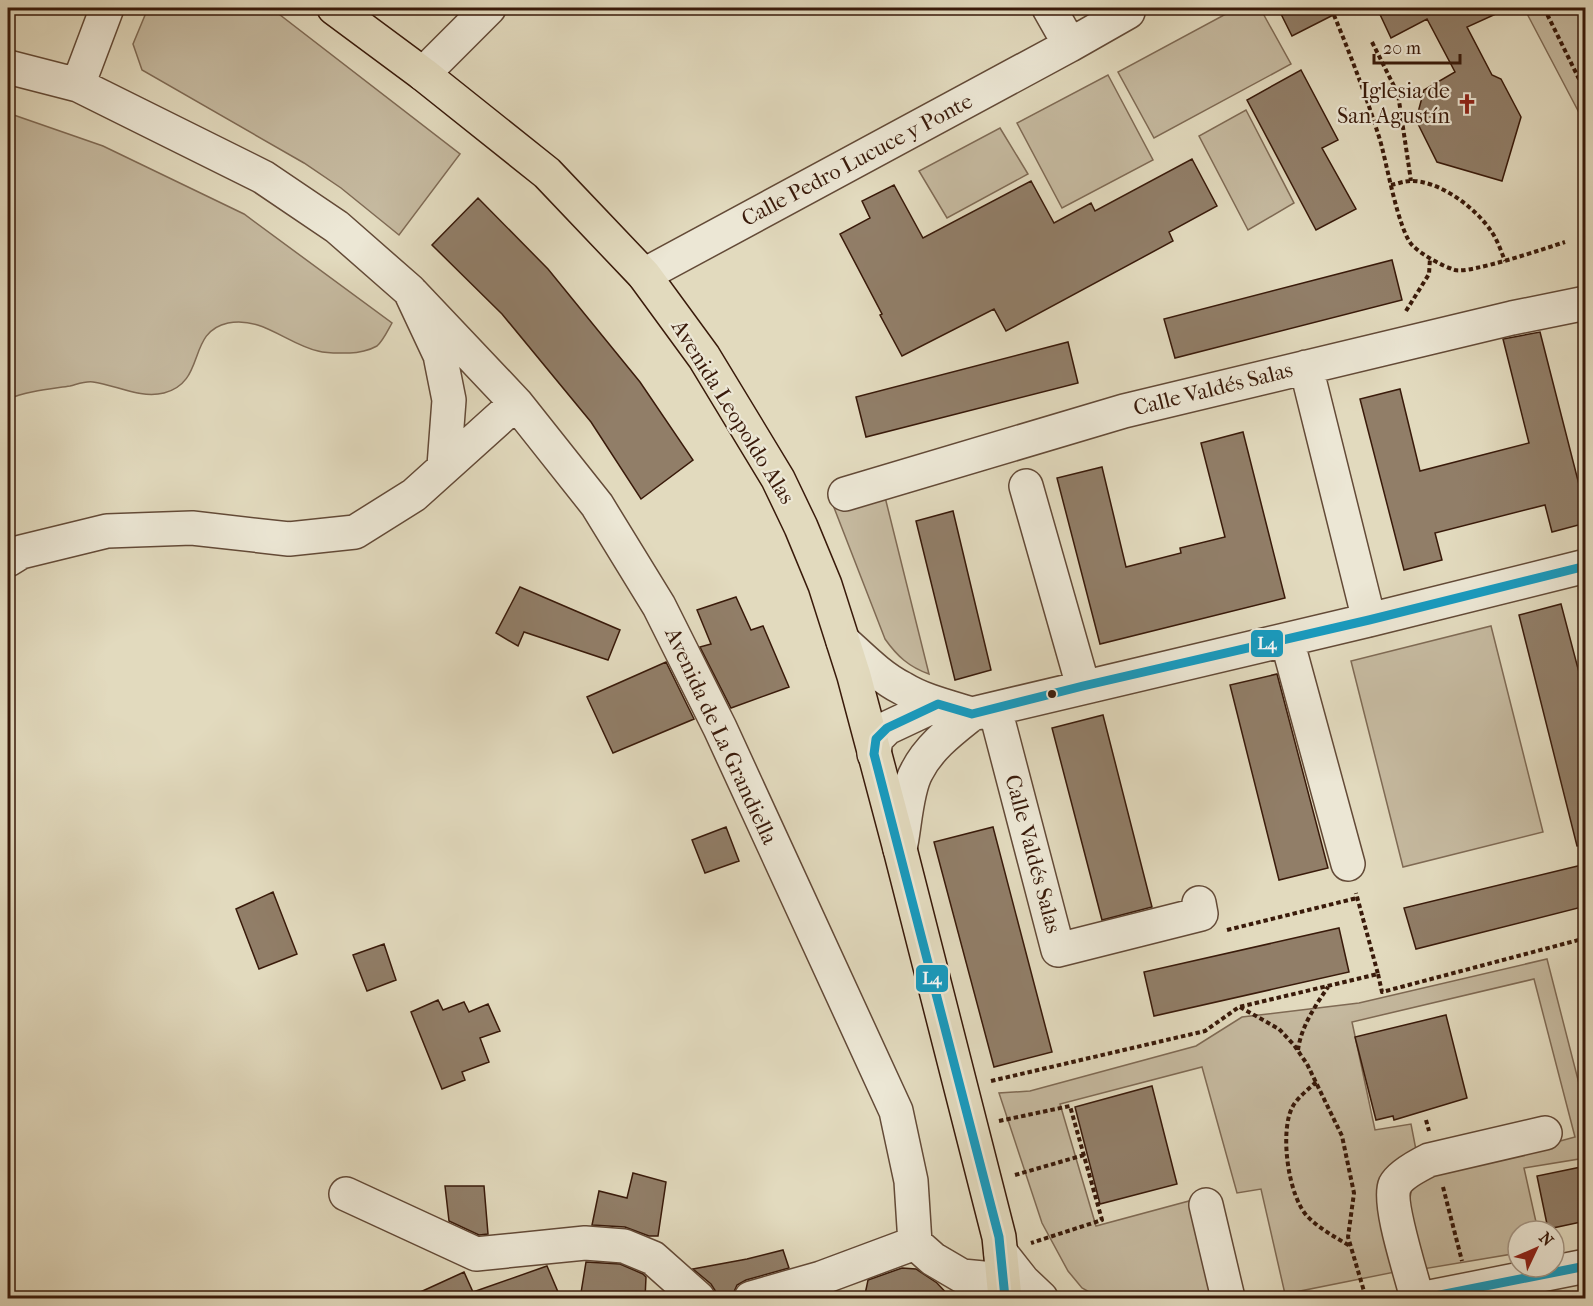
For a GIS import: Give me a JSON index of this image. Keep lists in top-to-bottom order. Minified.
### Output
{"streets":{"main road":["Avenida Leopoldo Alas"],"street":["Calle Pedro Lucuce y Ponte","Calle Valdés Salas","Avenida de La Grandiella"]},"crossings":[["Calle Pedro Lucuce y Ponte","Avenida Leopoldo Alas"]],"places":{"church":["Iglesia de San Agustín"]},"lines":["transit line L4"],"scale_bar":"20 m","north":"top right"}
